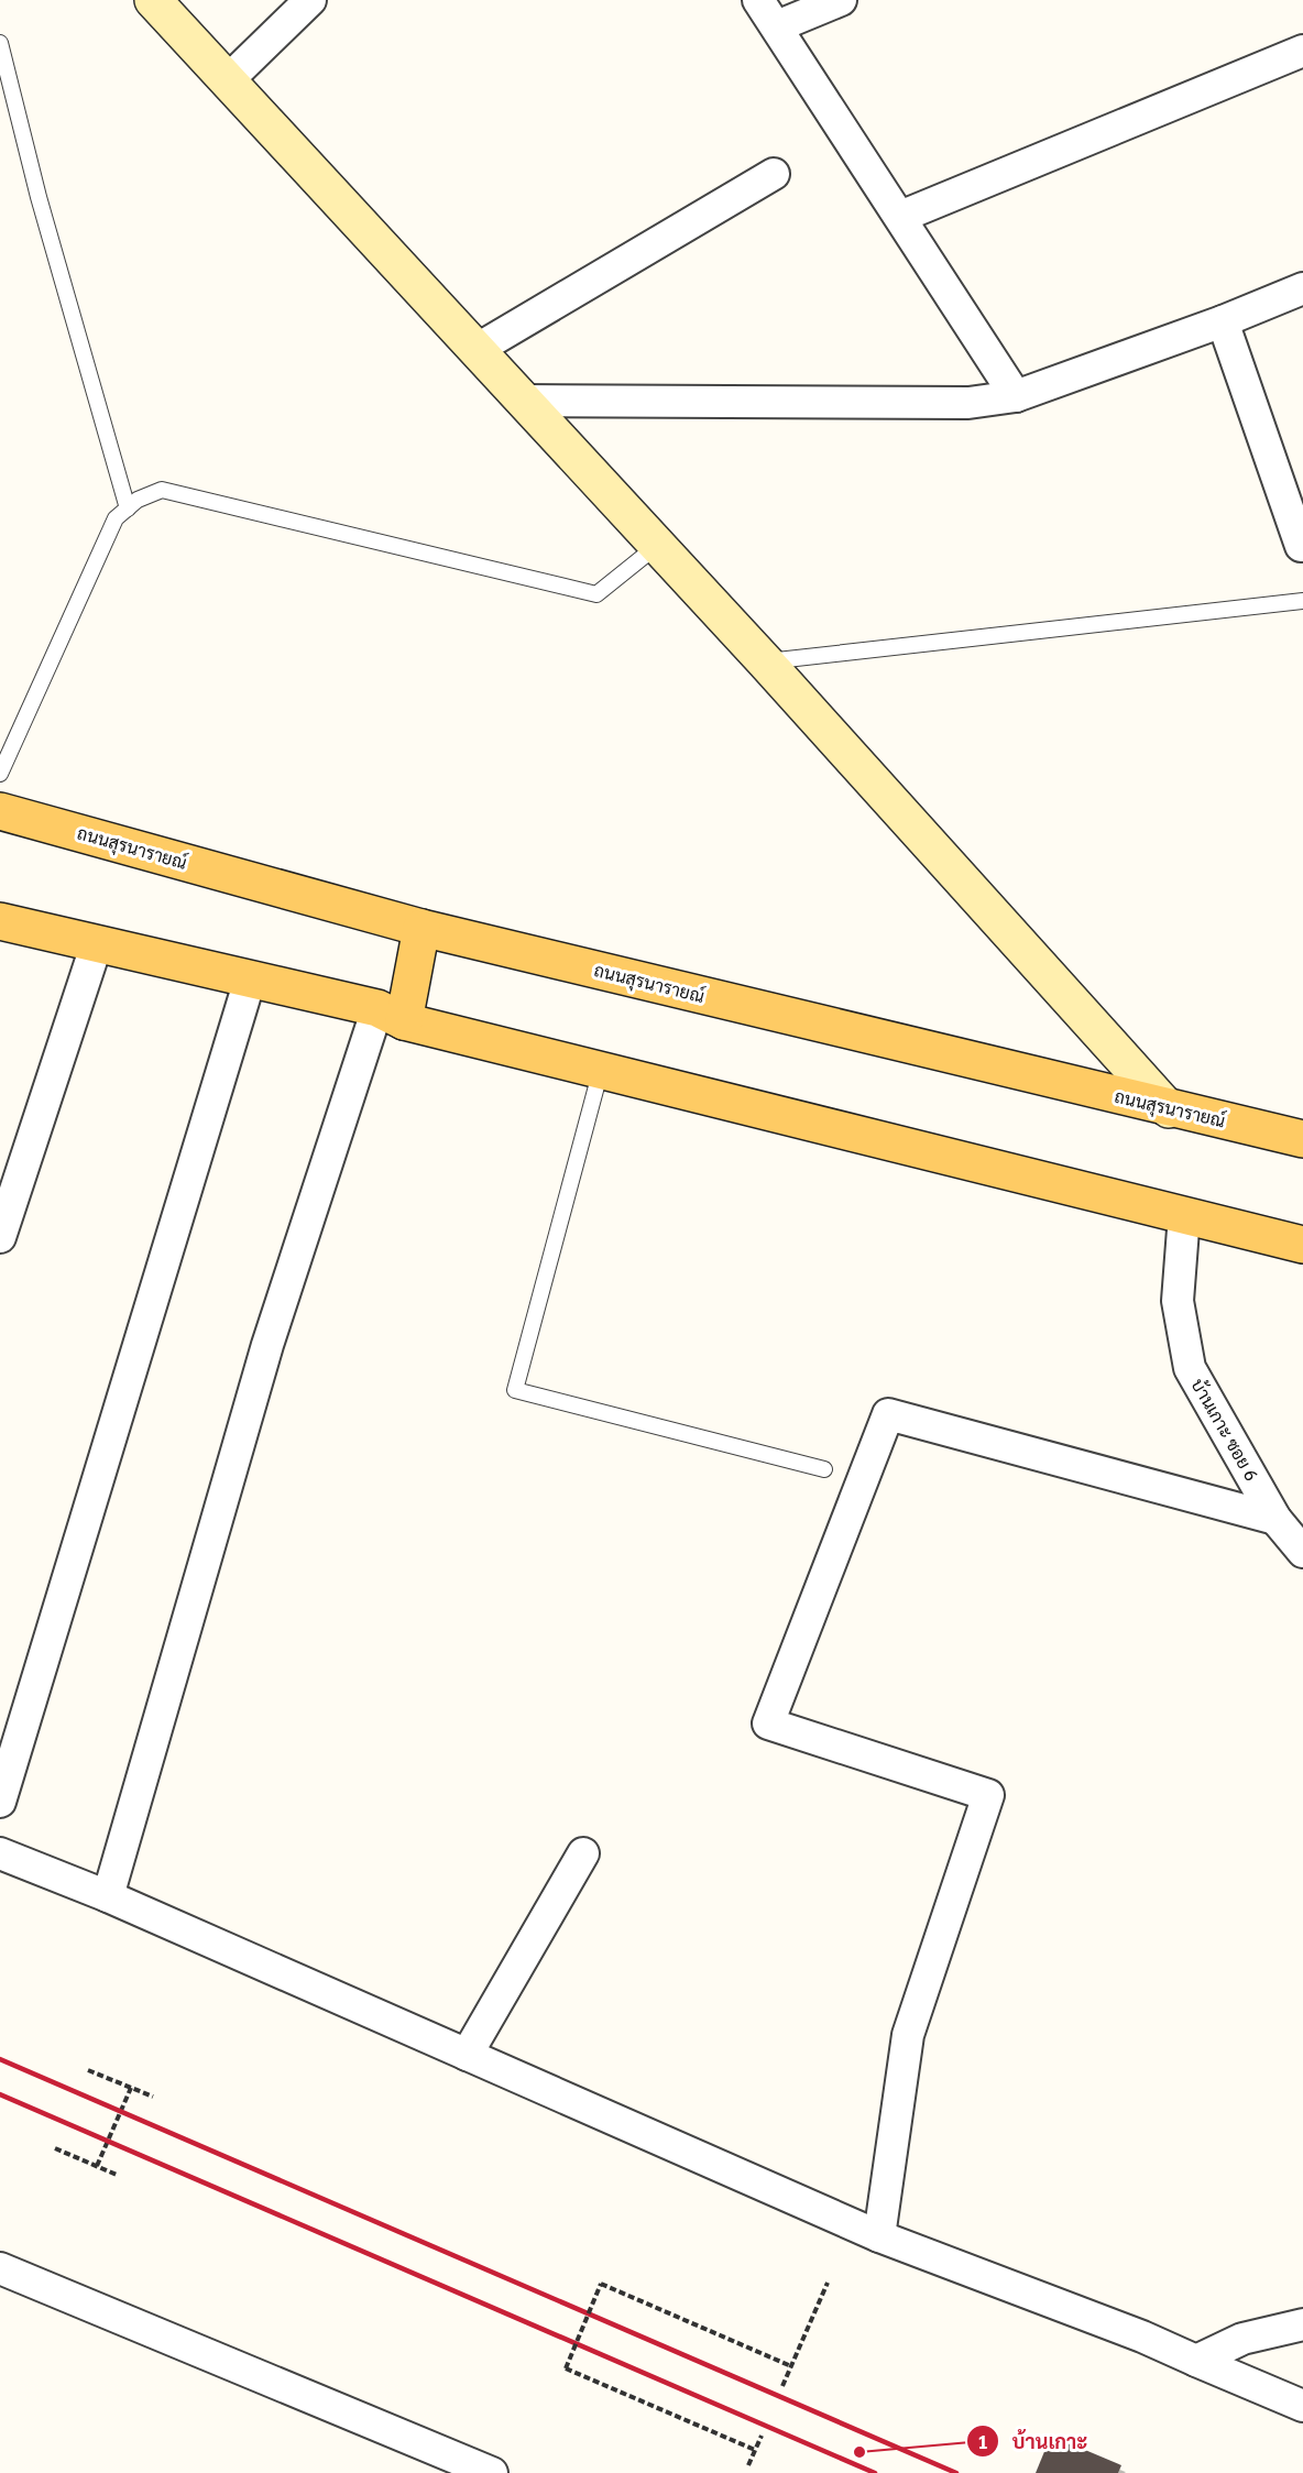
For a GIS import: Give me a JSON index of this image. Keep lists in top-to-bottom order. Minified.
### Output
{"streets":{"main road":["ถนนสุรนารายณ์"],"street":["บ้านเกาะ ซอย 6"]},"places":["บ้านเกาะ"]}
